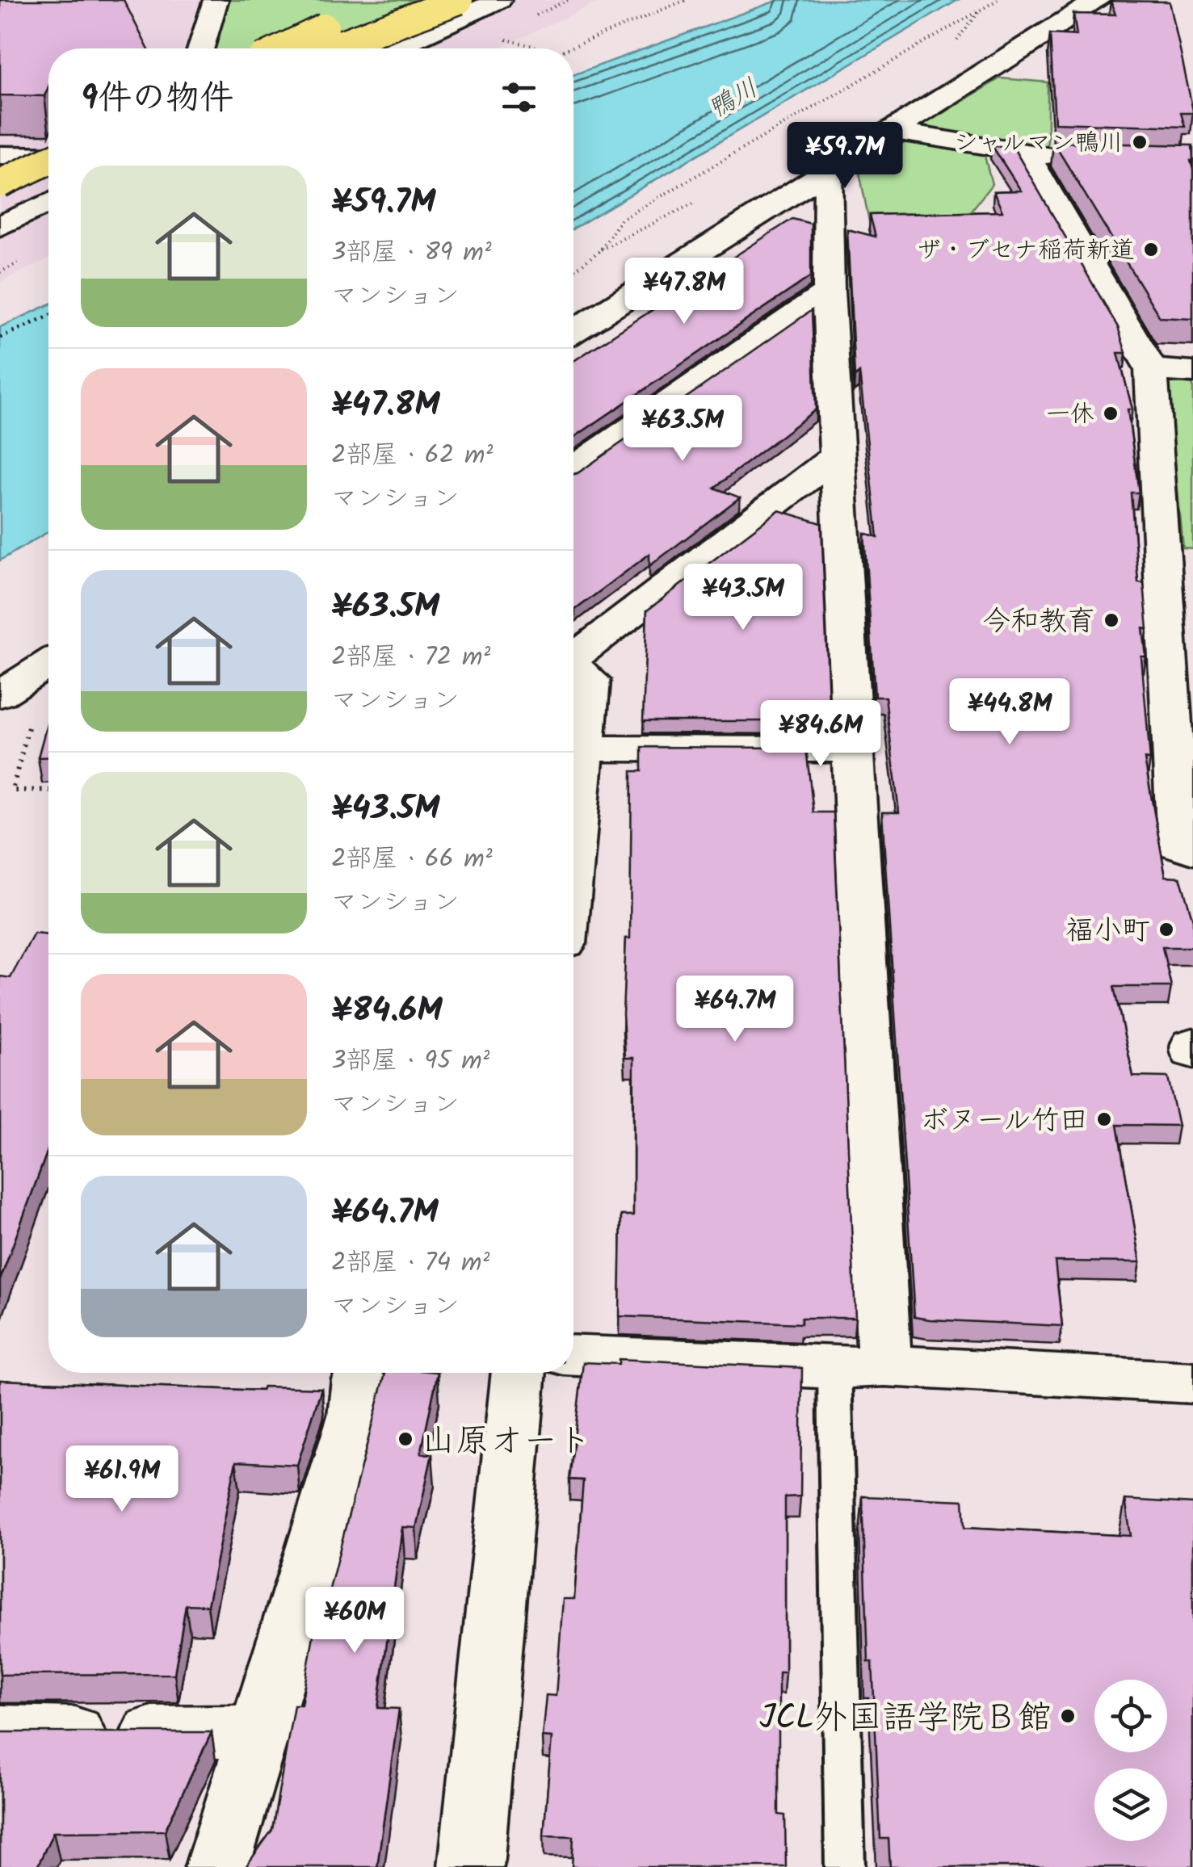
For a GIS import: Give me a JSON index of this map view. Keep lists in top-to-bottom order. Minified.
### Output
{"water":["鴨川"],"places":["シャルマン鴨川","ザ・ブセナ稲荷新道","一休","今和教育","福小町","ボヌール竹田","山原オート","JCL外国語学院Ｂ館"],"page":{"heading":"9件の物件","price":["¥59.7M","¥47.8M","¥63.5M","¥43.5M","¥44.8M","¥84.6M","¥64.7M","¥61.9M","¥60M"],"list":[{"name":"¥59.7M","note":"3部屋 · 89 m² · マンション"},{"name":"¥47.8M","note":"2部屋 · 62 m² · マンション"},{"name":"¥63.5M","note":"2部屋 · 72 m² · マンション"},{"name":"¥43.5M","note":"2部屋 · 66 m² · マンション"},{"name":"¥84.6M","note":"3部屋 · 95 m² · マンション"},{"name":"¥64.7M","note":"2部屋 · 74 m² · マンション"}]}}
